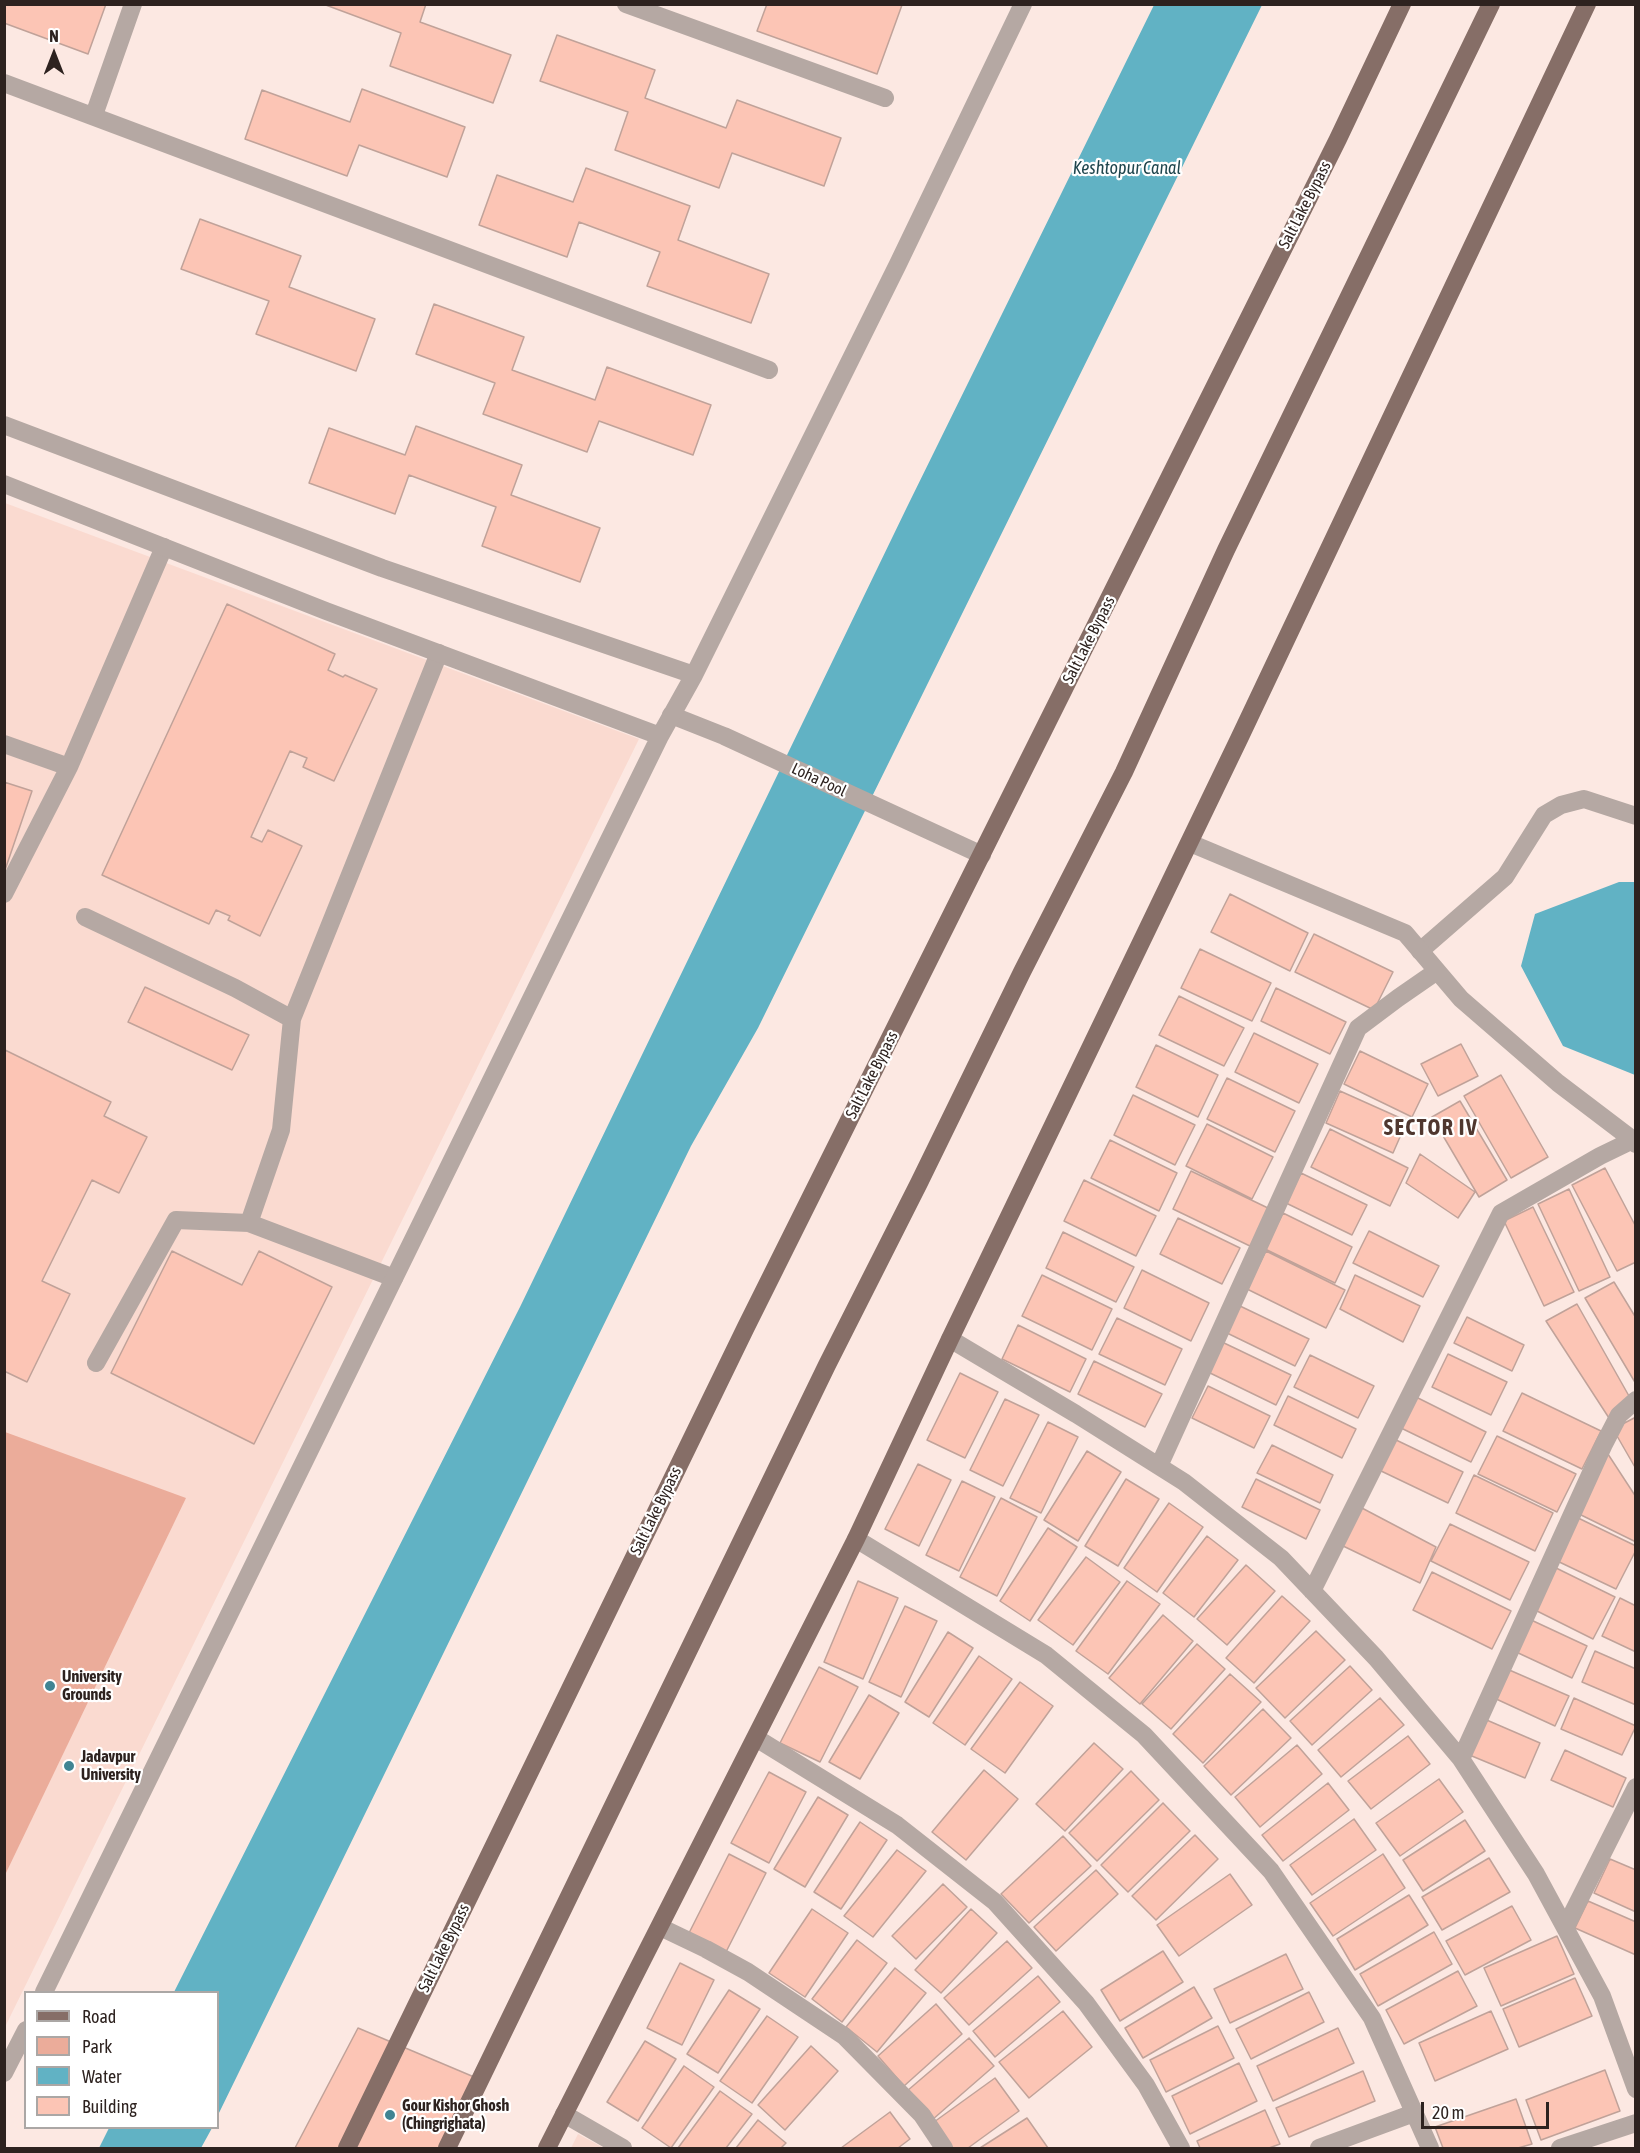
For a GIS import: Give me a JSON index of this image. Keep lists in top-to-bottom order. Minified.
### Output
{"streets":{"main road":["Salt Lake Bypass"],"street":["Loha Pool"]},"crossings":[["Salt Lake Bypass","Loha Pool"]],"districts":["SECTOR IV"],"water":["Keshtopur Canal"],"places":["University Grounds","Jadavpur University","Gour Kishor Ghosh (Chingrighata)"],"legend":["Road","Park","Water","Building"],"scale_bar":"20 m","north":"top"}
